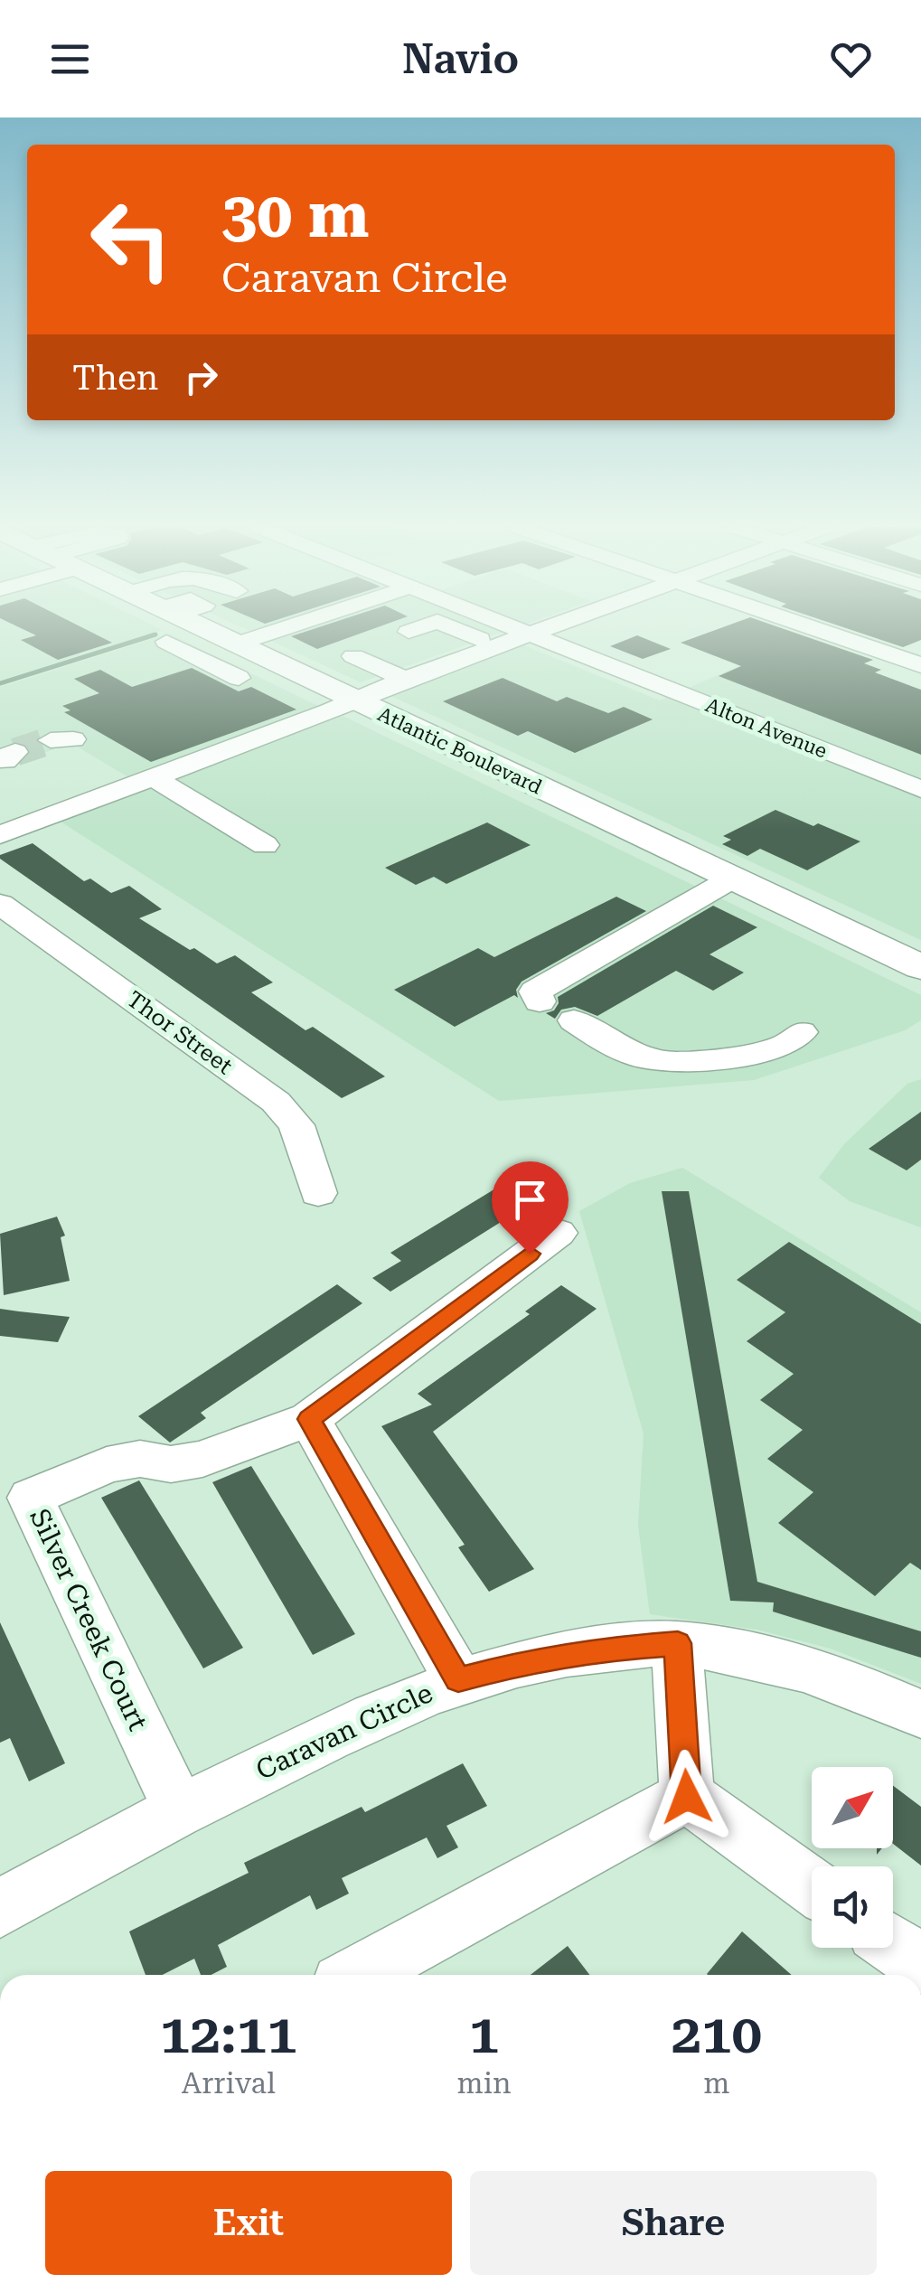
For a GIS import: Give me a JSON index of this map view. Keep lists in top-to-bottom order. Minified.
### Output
{"streets":{"main road":["Atlantic Boulevard"],"street":["Alton Avenue","Thor Street","Silver Creek Court","Caravan Circle"]},"crossings":[["Silver Creek Court","Caravan Circle"]],"north":"top right","page":{"header":"Navio","turn":["30 m","Caravan Circle"],"then":"Then","eta":["12:11","Arrival","1","min","210","m"],"buttons":["Exit","Share"]}}
